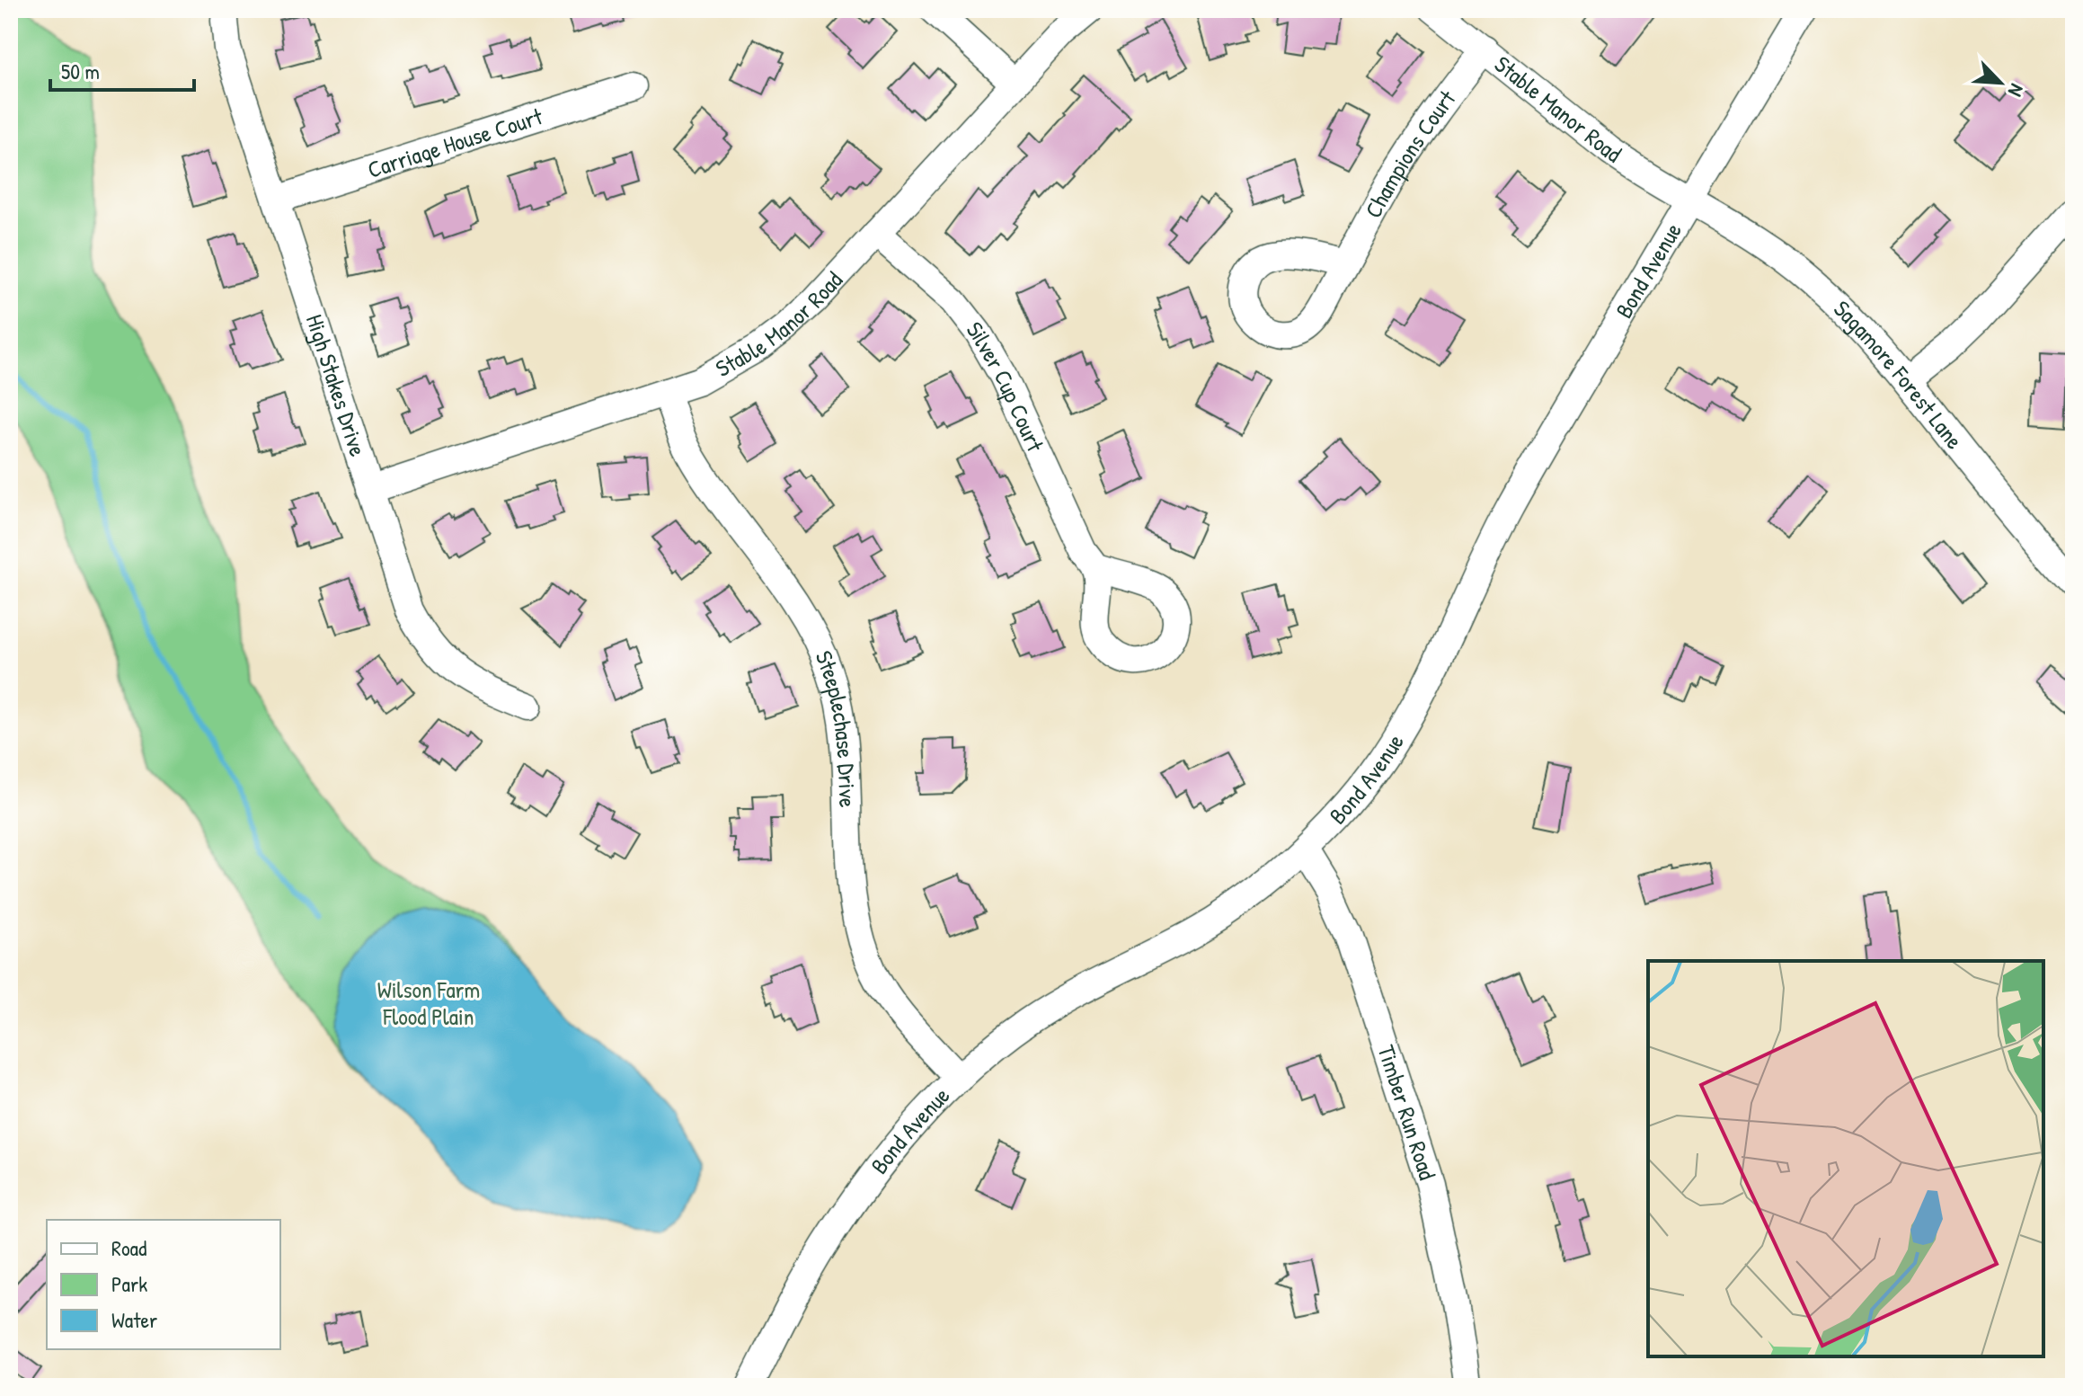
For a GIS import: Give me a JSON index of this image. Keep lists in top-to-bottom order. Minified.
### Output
{"streets":{"street":["Stable Manor Road","Carriage House Court","Champions Court","Bond Avenue","Sagamore Forest Lane","High Stakes Drive","Silver Cup Court","Steeplechase Drive","Timber Run Road"]},"crossings":[["Stable Manor Road","Champions Court"],["Stable Manor Road","Bond Avenue"],["Stable Manor Road","Sagamore Forest Lane"],["Stable Manor Road","High Stakes Drive"],["Stable Manor Road","Silver Cup Court"],["Stable Manor Road","Steeplechase Drive"],["Carriage House Court","High Stakes Drive"],["Bond Avenue","Sagamore Forest Lane"],["Bond Avenue","Steeplechase Drive"],["Bond Avenue","Timber Run Road"]],"parks":["Wilson Farm Flood Plain"],"legend":["Road","Park","Water"],"scale_bar":"50 m","north":"bottom right"}
